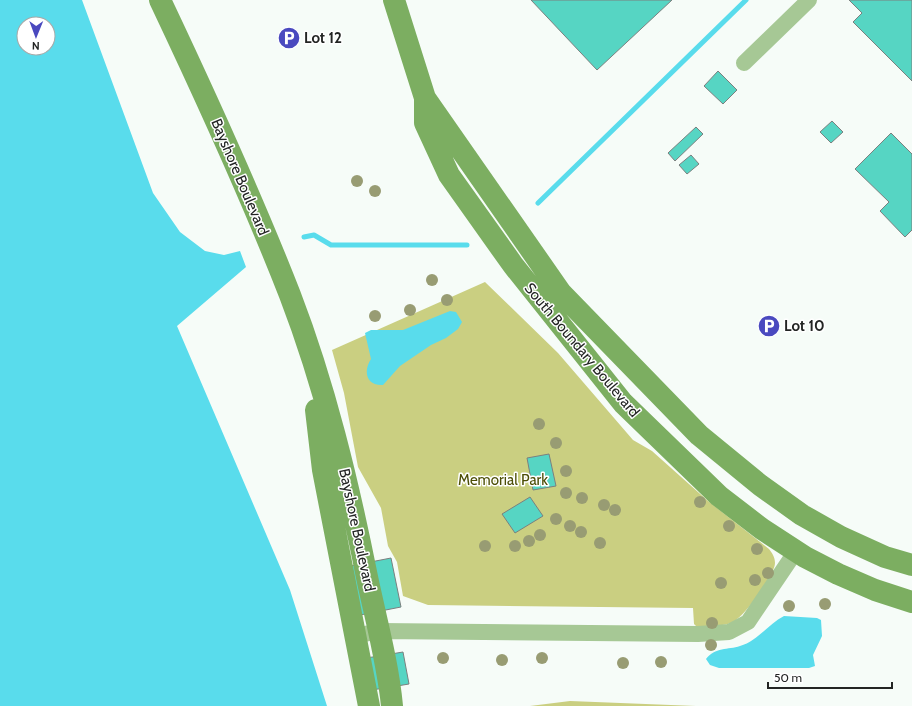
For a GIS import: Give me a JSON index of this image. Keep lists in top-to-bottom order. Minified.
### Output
{"streets":{"main road":["Bayshore Boulevard","South Boundary Boulevard"]},"parks":["Memorial Park"],"places":{"parking":["Lot 12","Lot 10"]},"scale_bar":"50 m","north":"bottom"}
